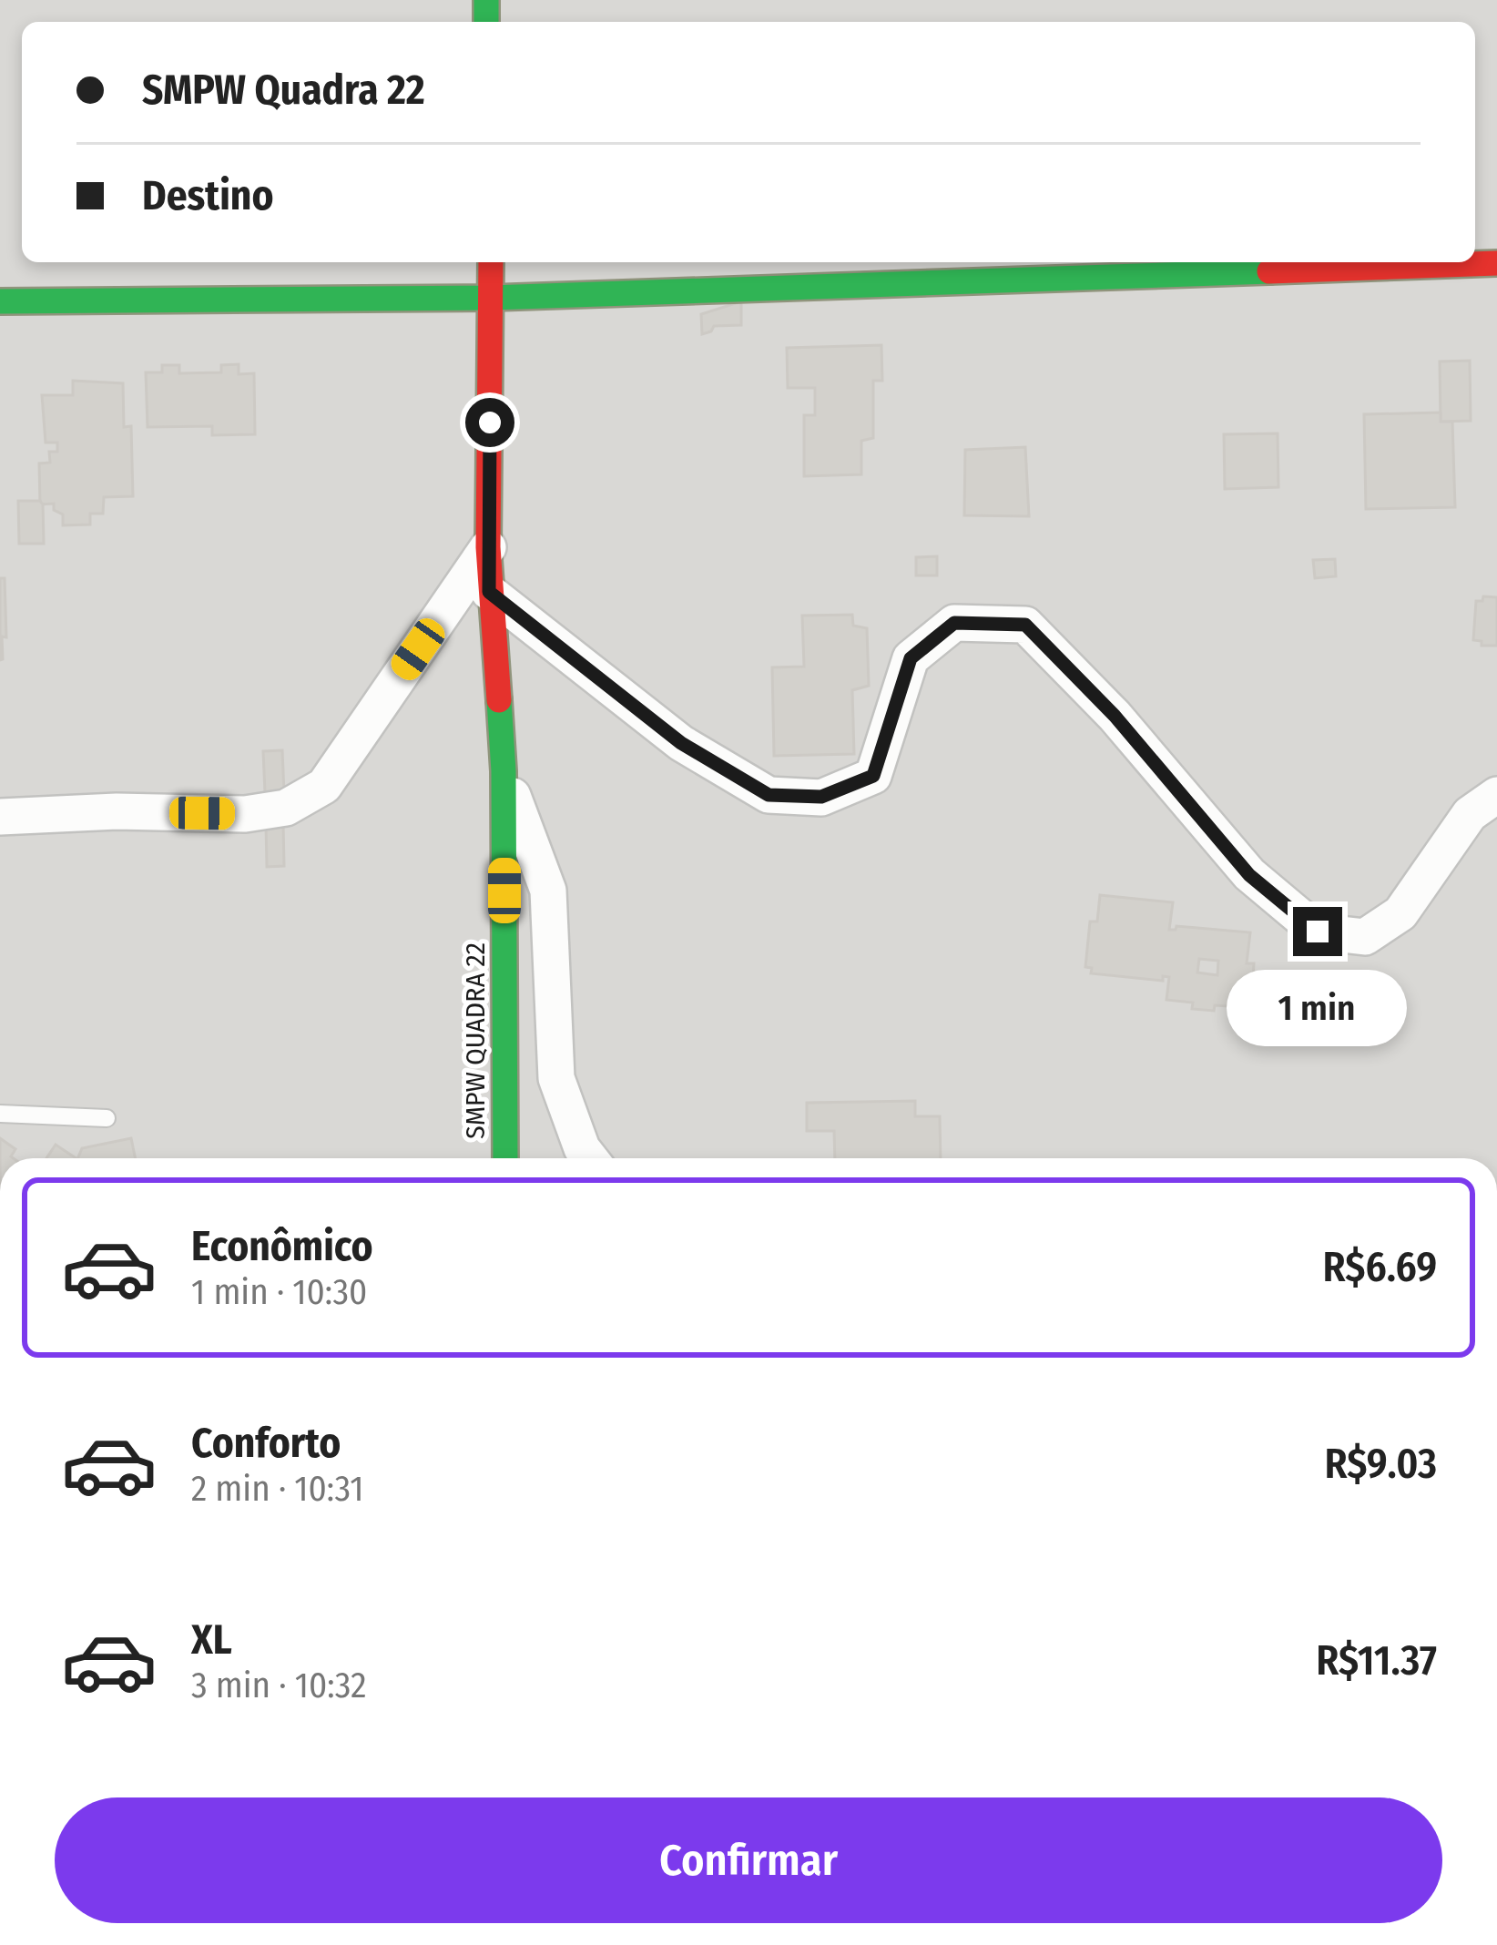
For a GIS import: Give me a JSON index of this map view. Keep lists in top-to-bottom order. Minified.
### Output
{"streets":{"street":["SMPW QUADRA 22"]},"page":{"banner":["SMPW Quadra 22","Destino"],"bubble":"1 min","list":[{"name":"Econômico","note":"1 min · 10:30","value":"R$6.69"},{"name":"Conforto","note":"2 min · 10:31","value":"R$9.03"},{"name":"XL","note":"3 min · 10:32","value":"R$11.37"}],"buttons":"Confirmar"}}
